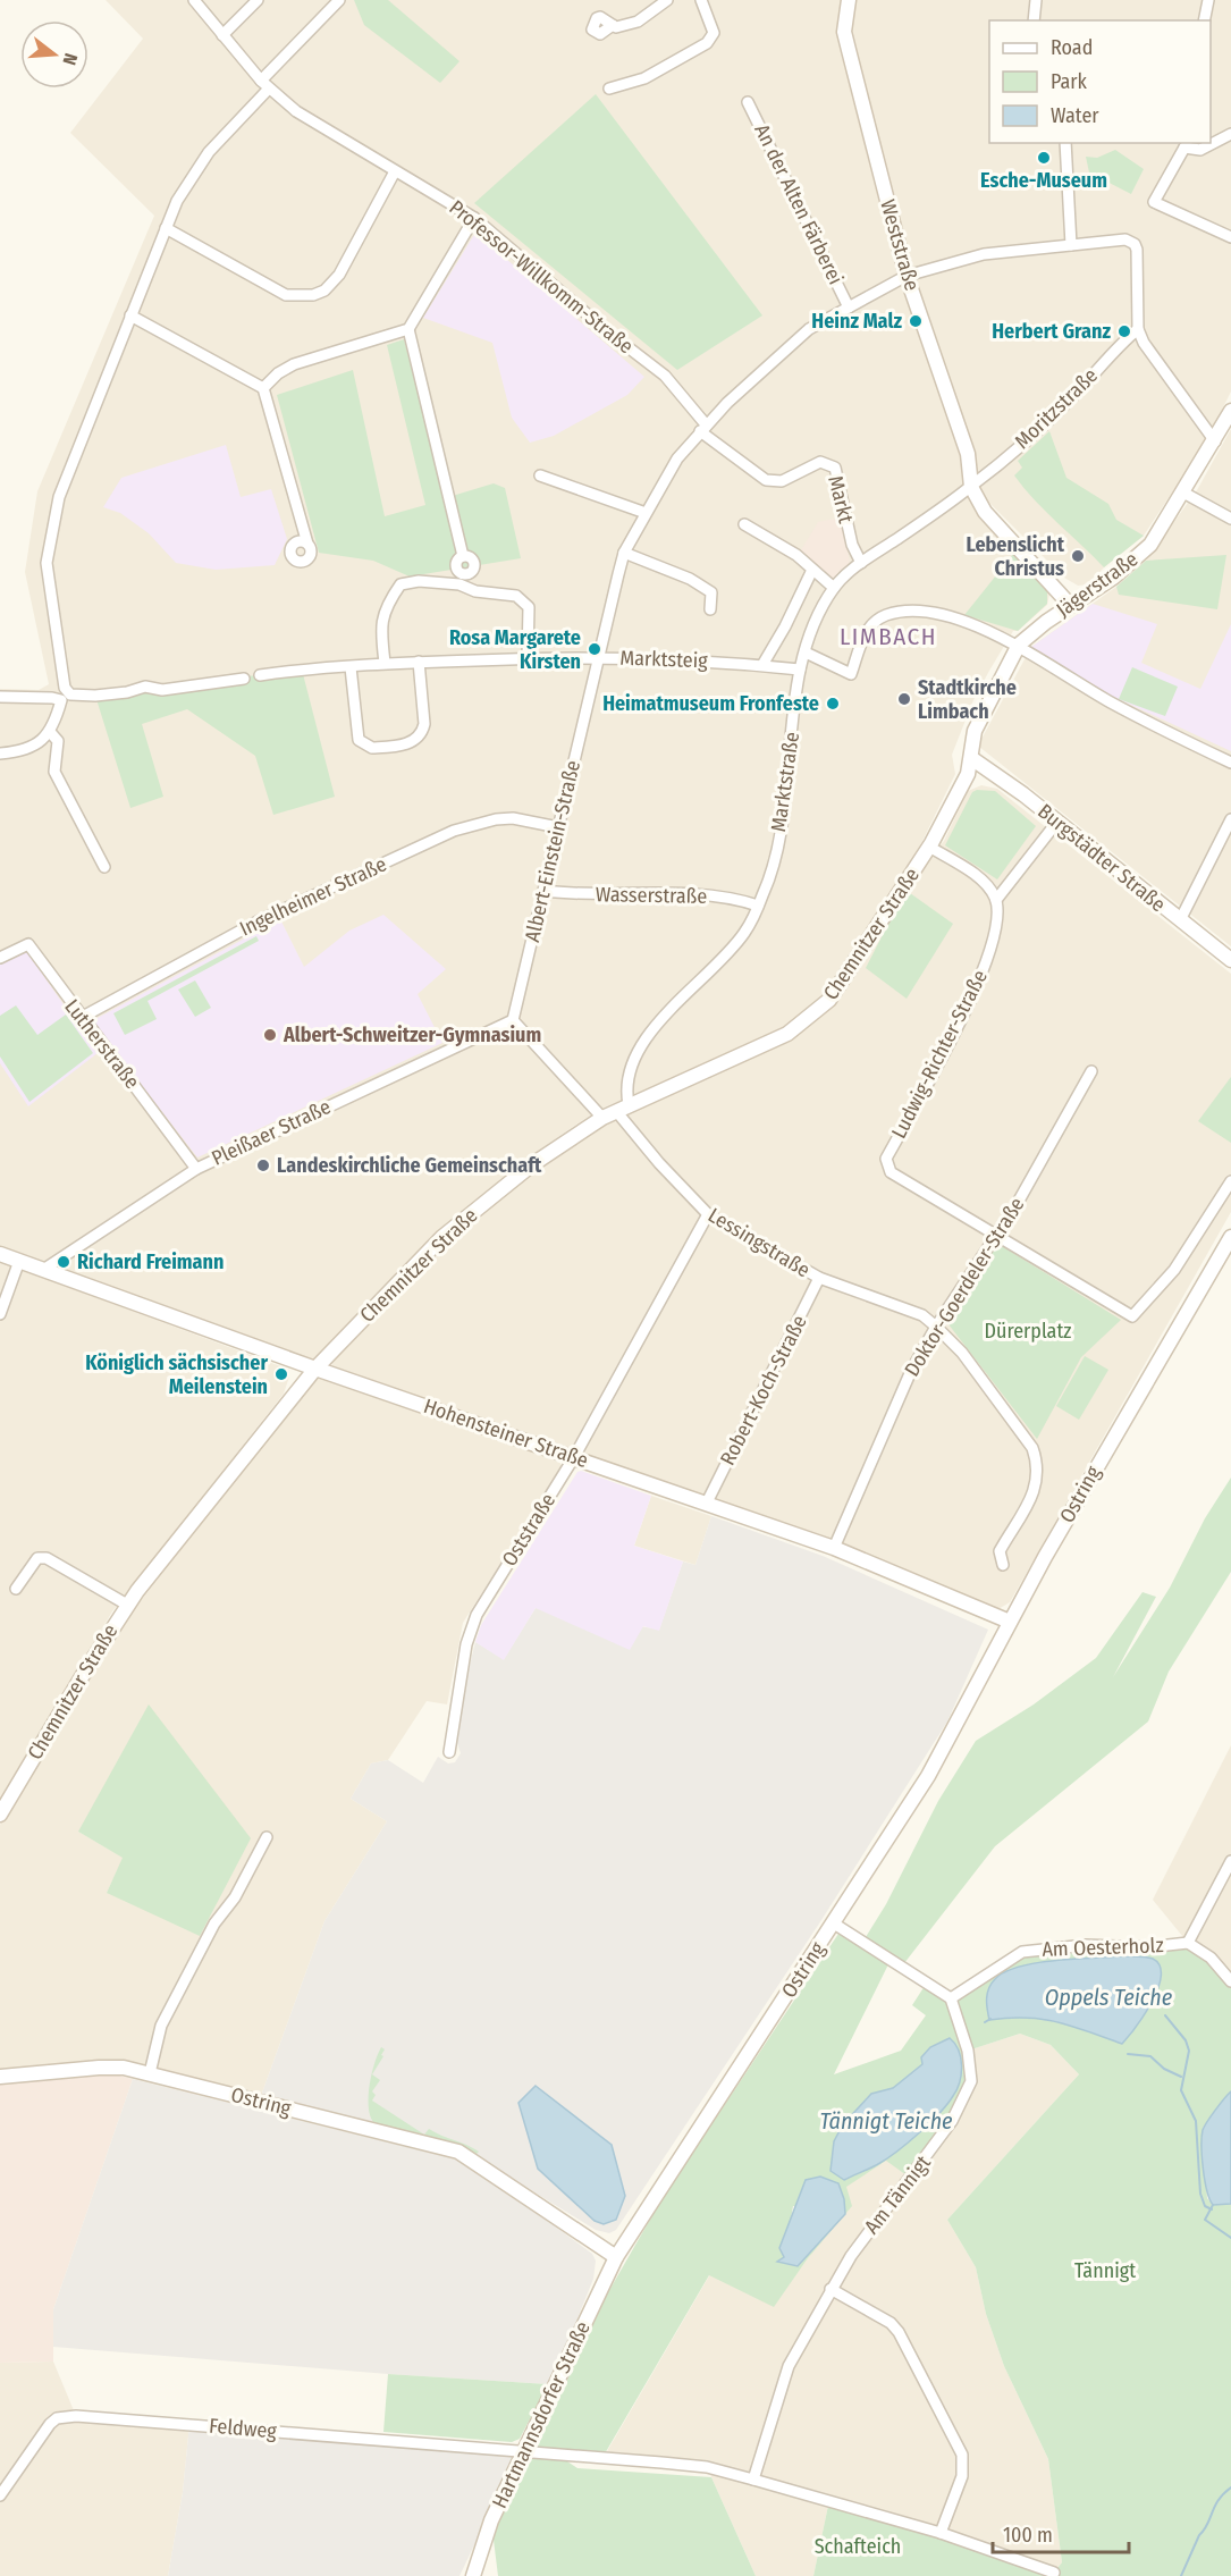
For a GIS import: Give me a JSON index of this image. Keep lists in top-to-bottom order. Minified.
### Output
{"streets":{"main road":["Weststraße","Jägerstraße","Burgstädter Straße","Chemnitzer Straße","Hohensteiner Straße","Ostring","Hartmannsdorfer Straße"],"street":["An der Alten Färberei","Professor-Willkomm-Straße","Moritzstraße","Markt","Marktsteig","Marktstraße","Albert-Einstein-Straße","Wasserstraße","Ingelheimer Straße","Lutherstraße","Ludwig-Richter-Straße","Pleißaer Straße","Lessingstraße","Doktor-Goerdeler-Straße","Robert-Koch-Straße","Oststraße","Am Oesterholz","Am Tännigt","Feldweg"]},"crossings":[["An der Alten Färberei","Albert-Einstein-Straße"],["Weststraße","Moritzstraße"],["Weststraße","Marktstraße"],["Weststraße","Albert-Einstein-Straße"],["Professor-Willkomm-Straße","Markt"],["Professor-Willkomm-Straße","Albert-Einstein-Straße"],["Moritzstraße","Marktstraße"],["Moritzstraße","Albert-Einstein-Straße"],["Markt","Marktstraße"],["Markt","Albert-Einstein-Straße"],["Jägerstraße","Burgstädter Straße"],["Jägerstraße","Chemnitzer Straße"],["Marktsteig","Marktstraße"],["Marktsteig","Albert-Einstein-Straße"],["Marktstraße","Wasserstraße"],["Marktstraße","Chemnitzer Straße"],["Marktstraße","Lessingstraße"],["Albert-Einstein-Straße","Wasserstraße"],["Albert-Einstein-Straße","Ingelheimer Straße"],["Albert-Einstein-Straße","Pleißaer Straße"],["Burgstädter Straße","Chemnitzer Straße"],["Ingelheimer Straße","Lutherstraße"],["Chemnitzer Straße","Lessingstraße"],["Chemnitzer Straße","Hohensteiner Straße"],["Lutherstraße","Pleißaer Straße"],["Ludwig-Richter-Straße","Doktor-Goerdeler-Straße"],["Pleißaer Straße","Hohensteiner Straße"],["Lessingstraße","Doktor-Goerdeler-Straße"],["Lessingstraße","Robert-Koch-Straße"],["Lessingstraße","Oststraße"],["Doktor-Goerdeler-Straße","Hohensteiner Straße"],["Robert-Koch-Straße","Hohensteiner Straße"],["Hohensteiner Straße","Ostring"],["Hohensteiner Straße","Oststraße"],["Ostring","Hartmannsdorfer Straße"],["Am Oesterholz","Am Tännigt"],["Hartmannsdorfer Straße","Feldweg"]],"districts":["LIMBACH"],"water":["Oppels Teiche","Tännigt Teiche"],"parks":["Dürerplatz","Tännigt","Schafteich"],"places":["Esche-Museum","Heinz Malz","Herbert Granz","Lebenslicht Christus","Rosa Margarete Kirsten","Stadtkirche Limbach","Heimatmuseum Fronfeste","Albert-Schweitzer-Gymnasium","Landeskirchliche Gemeinschaft","Richard Freimann","Königlich sächsischer Meilenstein"],"legend":["Road","Park","Water"],"scale_bar":"100 m","north":"right"}
